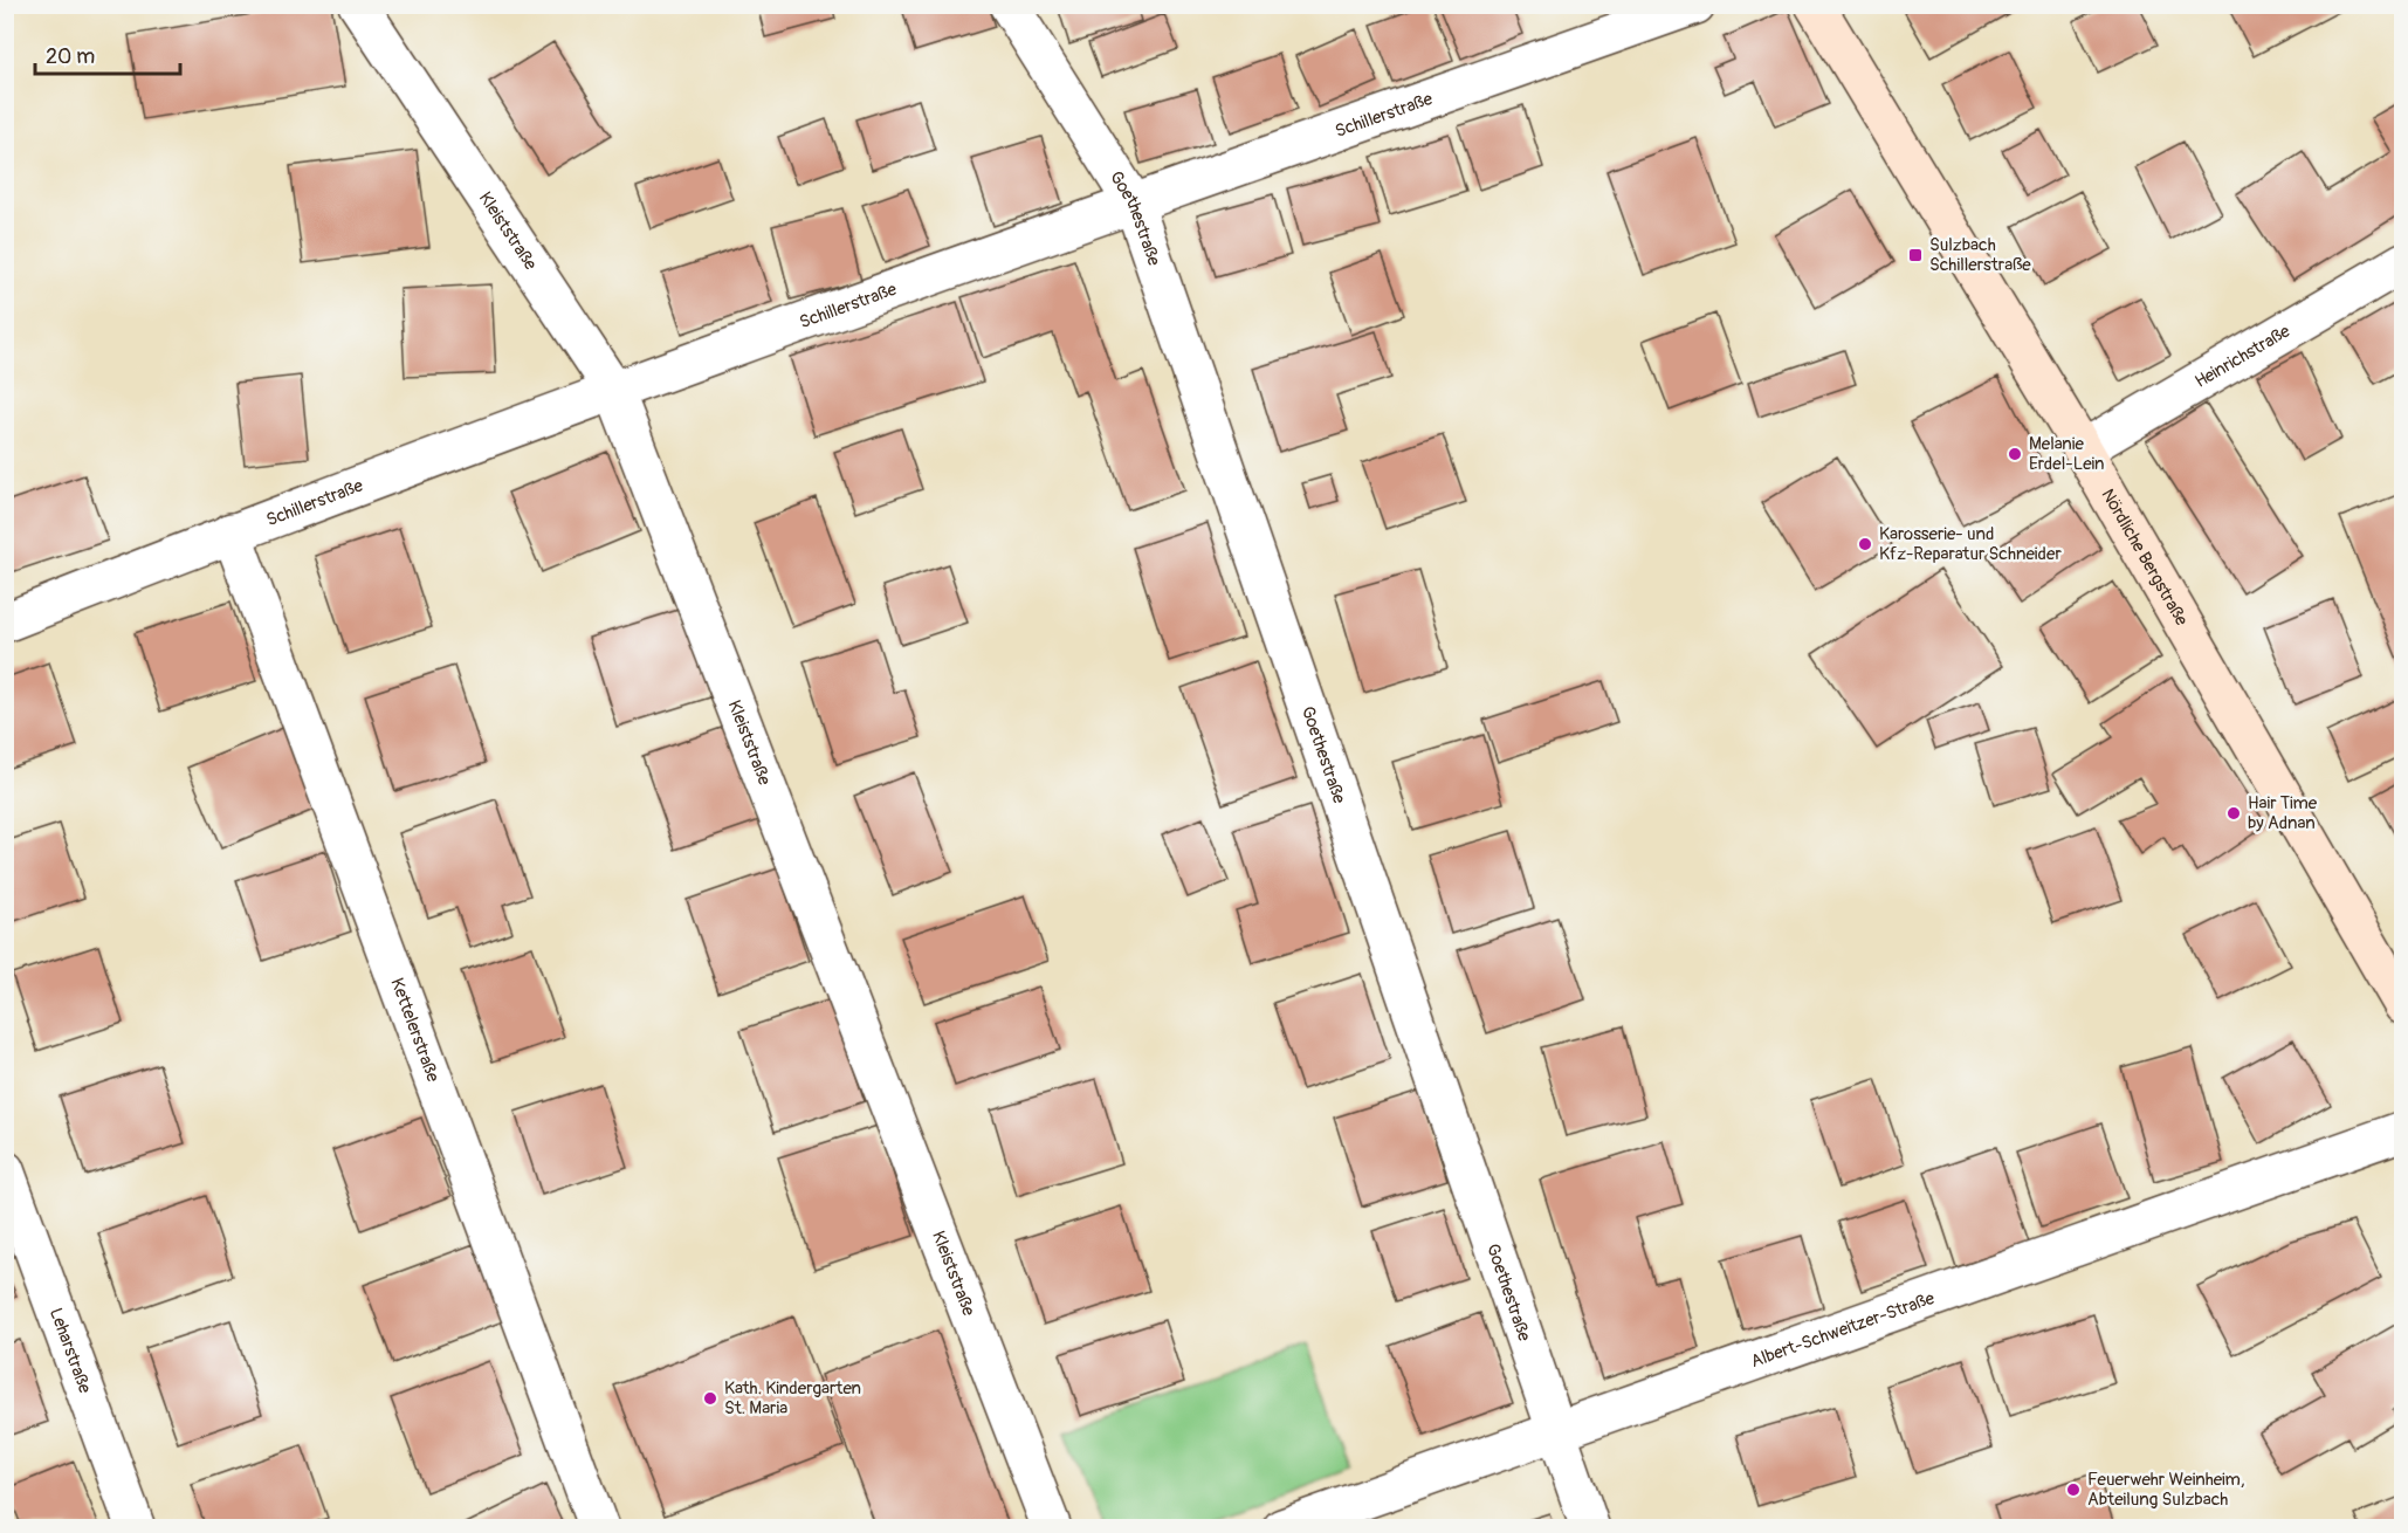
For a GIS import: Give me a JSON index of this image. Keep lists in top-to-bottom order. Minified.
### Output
{"streets":{"main road":["Nördliche Bergstraße"],"street":["Schillerstraße","Goethestraße","Kleiststraße","Heinrichstraße","Kettelerstraße","Albert-Schweitzer-Straße","Leharstraße"]},"crossings":[["Schillerstraße","Goethestraße"],["Schillerstraße","Kleiststraße"],["Schillerstraße","Kettelerstraße"],["Goethestraße","Albert-Schweitzer-Straße"],["Heinrichstraße","Nördliche Bergstraße"]],"places":{"transit":["Sulzbach Schillerstraße"],"other":["Melanie Erdel-Lein","Karosserie- und Kfz-Reparatur Schneider","Hair Time by Adnan","Kath. Kindergarten St. Maria","Feuerwehr Weinheim, Abteilung Sulzbach"]},"scale_bar":"20 m"}
